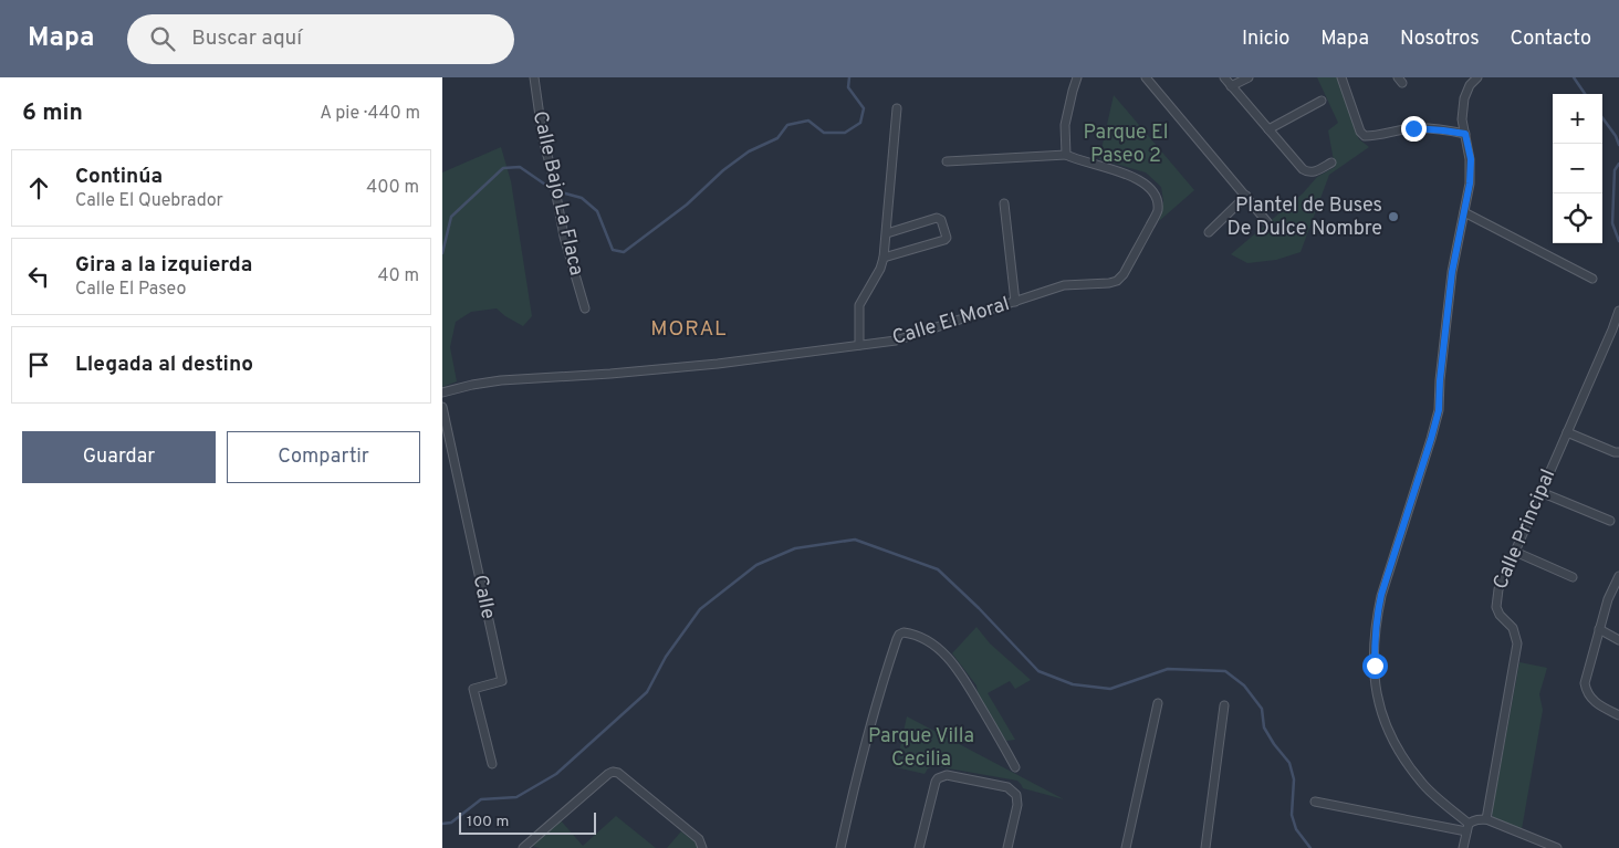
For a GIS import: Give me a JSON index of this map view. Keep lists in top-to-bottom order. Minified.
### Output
{"streets":{"street":["Calle Bajo La Flaca","Calle El Moral","Calle Principal","Calle"]},"districts":["MORAL"],"parks":["Parque El Paseo 2","Parque Villa Cecilia"],"places":["Plantel de Buses De Dulce Nombre"],"scale_bar":"100 m","page":{"header":"Mapa","search":"Buscar aquí","nav":["Inicio","Mapa","Nosotros","Contacto"],"heading":["6 min","A pie · 440 m"],"map_buttons":["+","−"],"list":[["Continúa","Calle El Quebrador","400 m"],["Gira a la izquierda","Calle El Paseo","40 m"],"Llegada al destino"],"buttons":["Guardar","Compartir"],"scale":"100 m"}}
